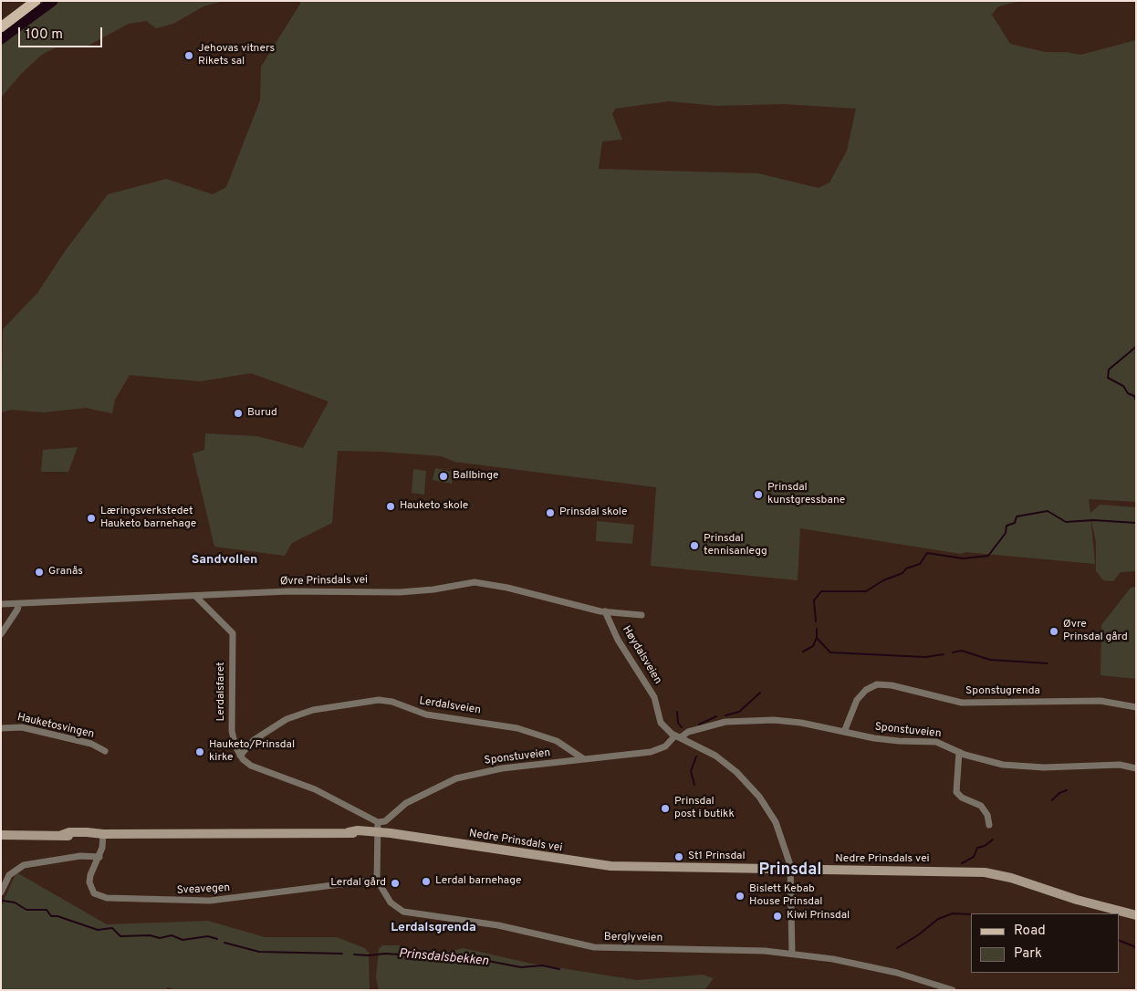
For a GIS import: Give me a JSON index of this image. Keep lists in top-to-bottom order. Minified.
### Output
{"streets":{"main road":["Nedre Prinsdals vei"],"street":["Øvre Prinsdals vei","Høydalsveien","Lerdalsfaret","Sponstugrenda","Lerdalsveien","Hauketosvingen","Sponstuveien","Sveavegen","Berglyveien"]},"crossings":[["Øvre Prinsdals vei","Høydalsveien"],["Øvre Prinsdals vei","Lerdalsfaret"],["Høydalsveien","Sponstuveien"],["Høydalsveien","Nedre Prinsdals vei"],["Høydalsveien","Berglyveien"],["Lerdalsfaret","Lerdalsveien"],["Sponstugrenda","Sponstuveien"],["Lerdalsveien","Sponstuveien"],["Sponstuveien","Nedre Prinsdals vei"],["Nedre Prinsdals vei","Sveavegen"],["Sveavegen","Berglyveien"]],"districts":["Sandvollen","Prinsdal","Lerdalsgrenda"],"water":["Prinsdalsbekken"],"places":["Jehovas vitners Rikets sal","Burud","Ballbinge","Prinsdal kunstgressbane","Hauketo skole","Prinsdal skole","Læringsverkstedet Hauketo barnehage","Prinsdal tennisanlegg","Granås","Øvre Prinsdal gård","Hauketo/Prinsdal kirke","Prinsdal post i butikk","St1 Prinsdal","Lerdal barnehage","Lerdal gård","Bislett Kebab House Prinsdal","Kiwi Prinsdal"],"legend":["Road","Park"],"scale_bar":"100 m"}
